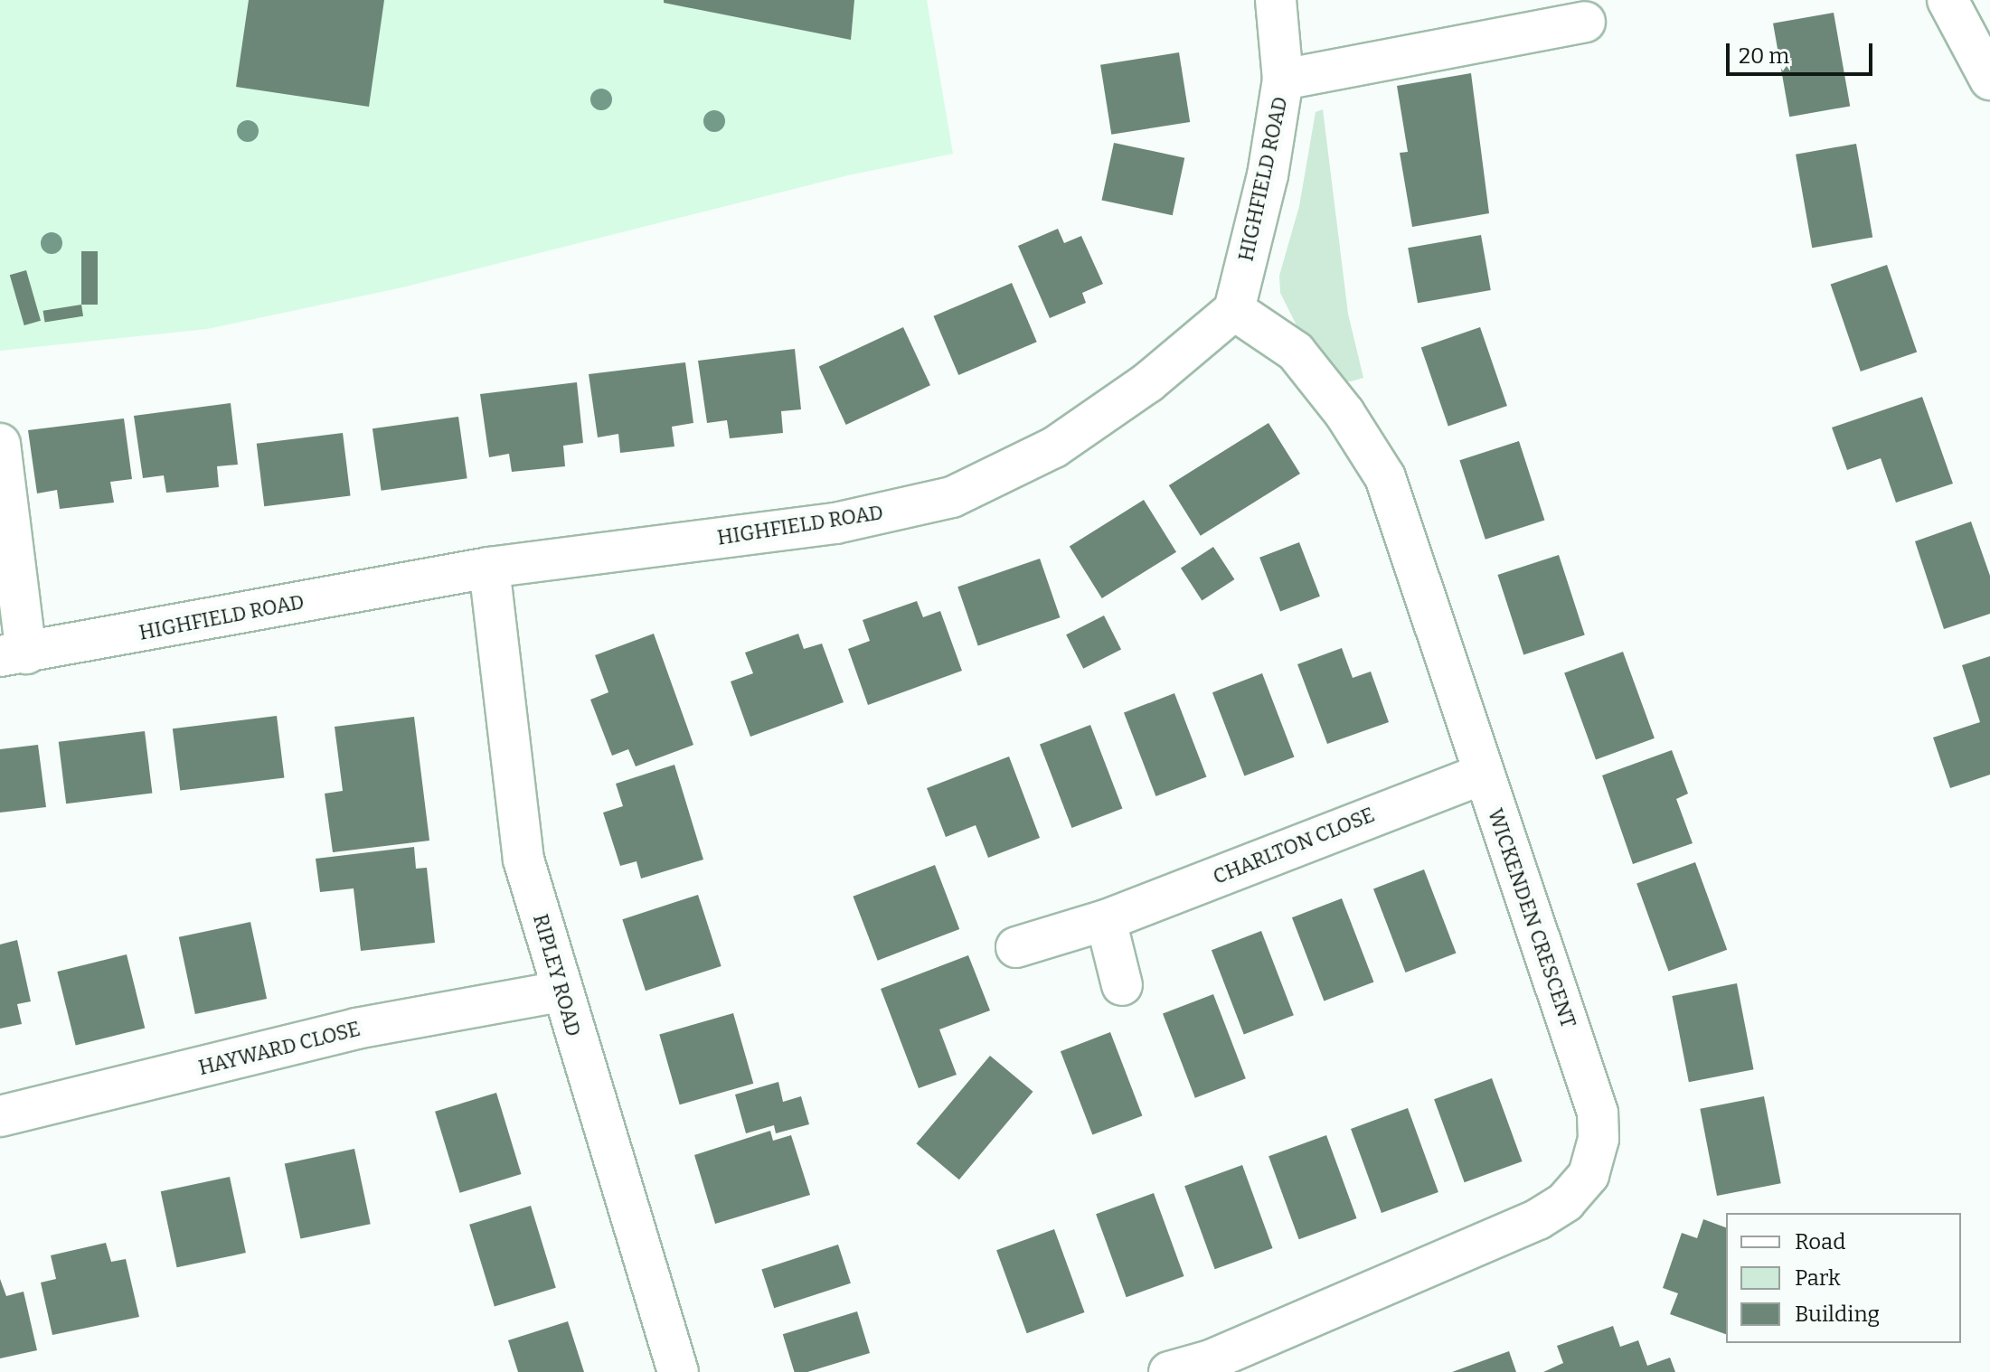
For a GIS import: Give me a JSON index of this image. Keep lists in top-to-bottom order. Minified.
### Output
{"streets":{"street":["HIGHFIELD ROAD","CHARLTON CLOSE","WICKENDEN CRESCENT","RIPLEY ROAD","HAYWARD CLOSE"]},"crossings":[["HIGHFIELD ROAD","WICKENDEN CRESCENT"],["HIGHFIELD ROAD","RIPLEY ROAD"],["CHARLTON CLOSE","WICKENDEN CRESCENT"],["RIPLEY ROAD","HAYWARD CLOSE"]],"legend":["Road","Park","Building"],"scale_bar":"20 m"}
